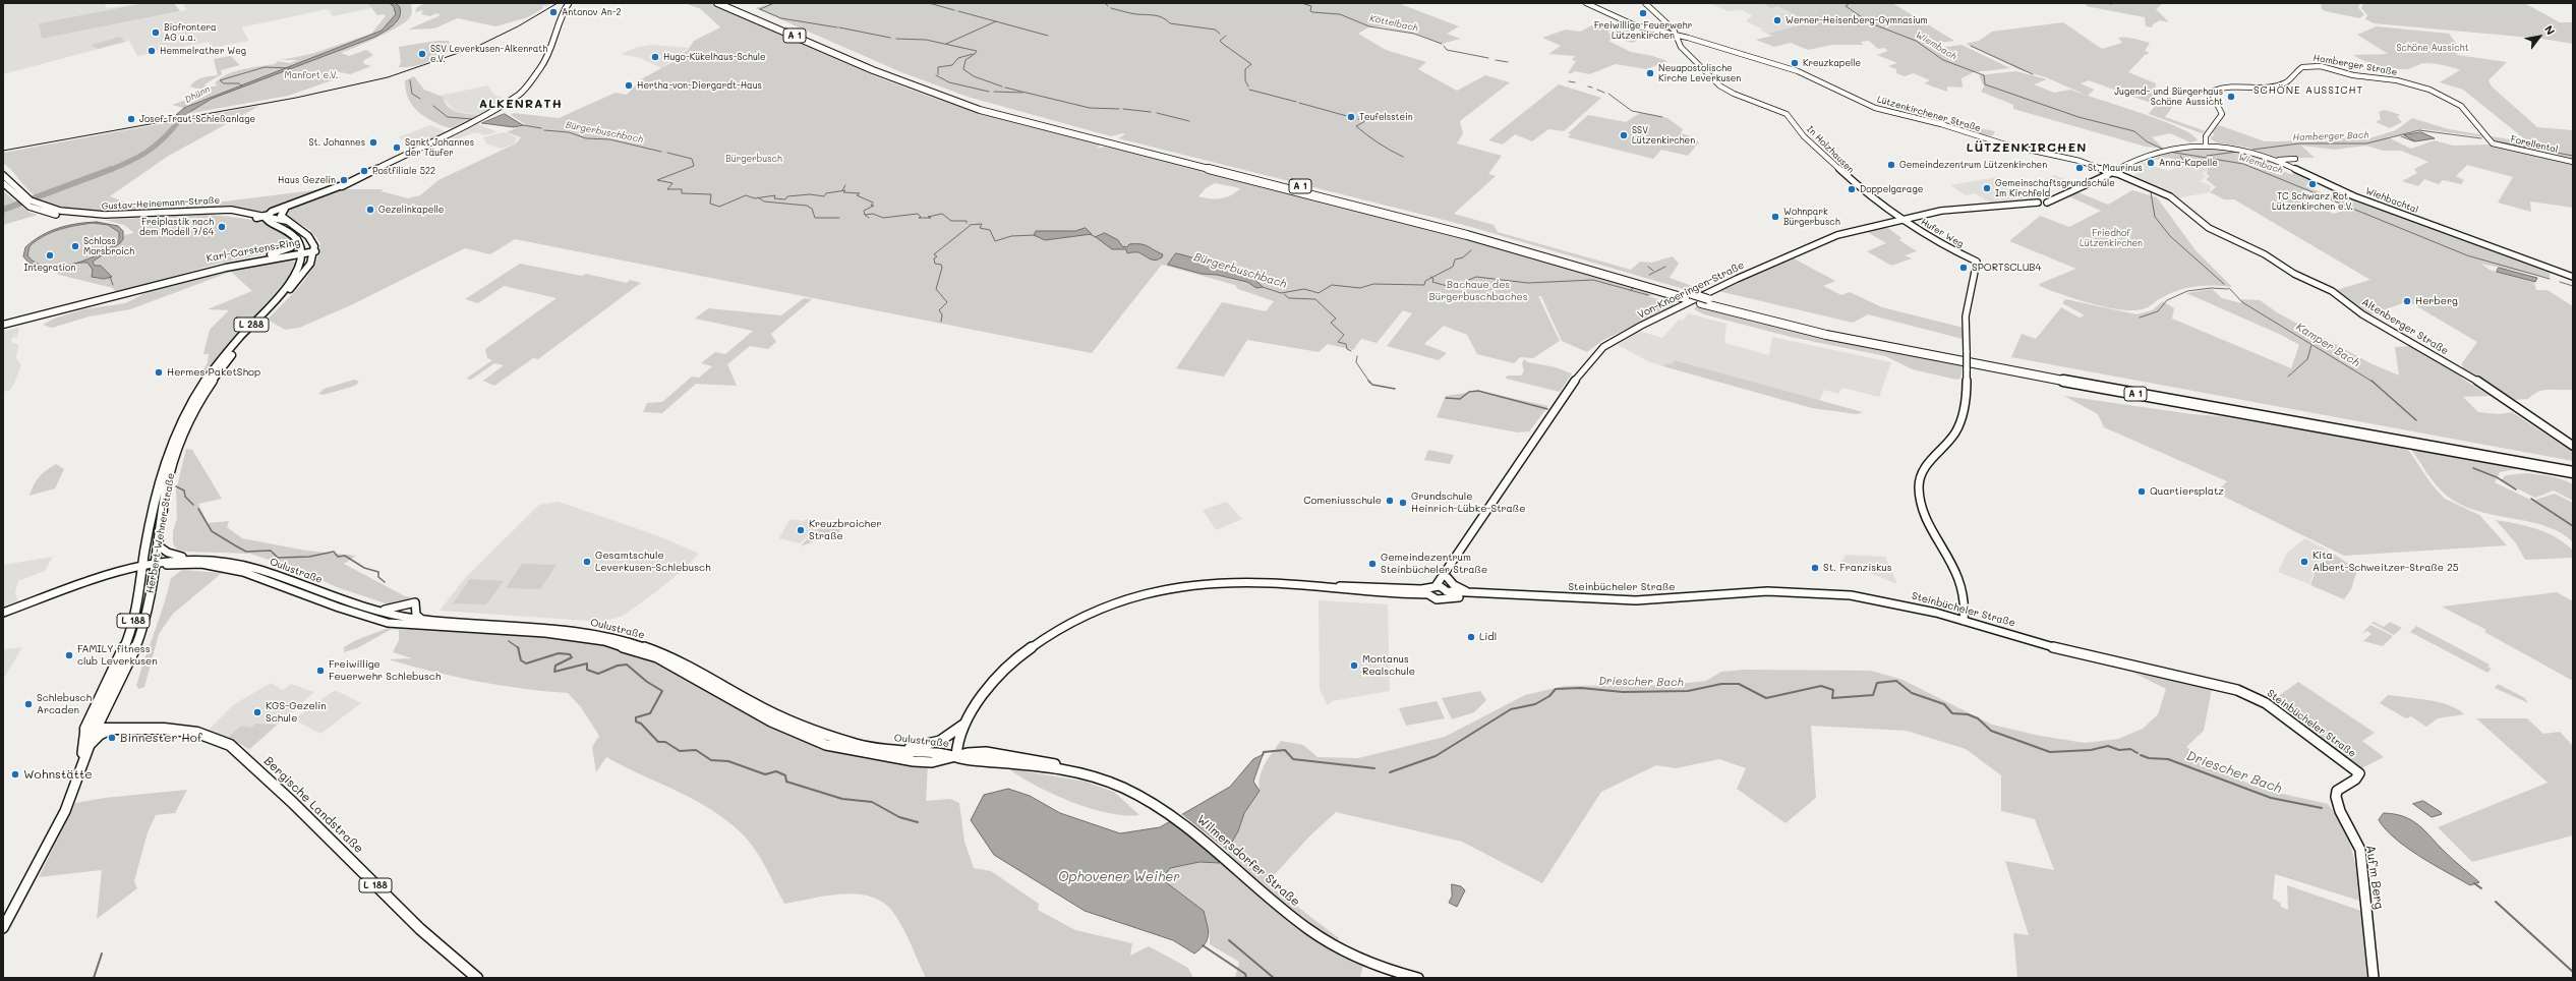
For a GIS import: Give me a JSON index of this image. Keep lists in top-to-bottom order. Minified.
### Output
{"streets":{"highway":["A 1"],"main road":["Hamberger Straße","Lützenkirchener Straße","Forellental","In Holzhausen","Wiehbachtal","Gustav-Heinemann-Straße","Hufer Weg","Karl-Carstens-Ring","Von-Knoeringen-Straße","L 288","Altenberger Straße","Herbert-Wehner-Straße","Oulustraße","Steinbücheler Straße","L 188","Bergische Landstraße","Wilmersdorfer Straße","Auf'm Berg"]},"crossings":[["Hamberger Straße","Forellental"],["Hamberger Straße","Wiehbachtal"],["Lützenkirchener Straße","Von-Knoeringen-Straße"],["In Holzhausen","Hufer Weg"],["In Holzhausen","Von-Knoeringen-Straße"],["Wiehbachtal","Altenberger Straße"],["Hufer Weg","Von-Knoeringen-Straße"],["Hufer Weg","Steinbücheler Straße"],["Karl-Carstens-Ring","Herbert-Wehner-Straße"],["Von-Knoeringen-Straße","Steinbücheler Straße"],["Herbert-Wehner-Straße","Oulustraße"],["Herbert-Wehner-Straße","Bergische Landstraße"],["Oulustraße","Steinbücheler Straße"],["Oulustraße","Wilmersdorfer Straße"],["Steinbücheler Straße","Wilmersdorfer Straße"],["Steinbücheler Straße","Auf'm Berg"]],"districts":["SCHÖNE AUSSICHT","ALKENRATH","LÜTZENKIRCHEN"],"water":["Köttelbach","Wiembach","Dhünn","Bürgerbuschbach","Hamberger Bach","Kamper Bach","Driescher Bach","Ophovener Weiher"],"parks":["Schöne Aussicht","Manfort e.V.","Bürgerbusch","Friedhof Lützenkirchen","Bachaue des Bürgerbuschbaches"],"places":["Antonov An-2","Freiwillige Feuerwehr Lützenkirchen","Werner-Heisenberg-Gymnasium","Biofrontera AG u.a.","Hemmelrather Weg","SSV Leverkusen-Alkenrath e.V.","Hugo-Kükelhaus-Schule","Kreuzkapelle","Neuapostolische Kirche Leverkusen","Hertha-von-Diergardt-Haus","Jugend- und Bürgerhaus Schöne Aussicht","Teufelsstein","Josef-Traut-Schießanlage","SSV Lützenkirchen","St. Johannes","Sankt Johannes der Täufer","Anna-Kapelle","Gemeindezentrum Lützenkirchen","St. Maurinus","Postfiliale 522","Haus Gezelin","TC Schwarz Rot Lützenkirchen e.V.","Gemeinschaftsgrundschule Im Kirchfeld","Doppelgarage","Gezelinkapelle","Wohnpark Bürgerbusch","Freiplastik nach dem Modell 7/64","Schloss Morsbroich","Integration","SPORTSCLUB4","Herberg","Hermes PaketShop","Quartiersplatz","Comeniusschule","Grundschule Heinrich-Lübke-Straße","Kreuzbroicher Straße","Gesamtschule Leverkusen-Schlebusch","Kita Albert-Schweitzer-Straße 25","Gemeindezentrum Steinbücheler Straße","St. Franziskus","Lidl","FAMILY fitness club Leverkusen","Montanus Realschule","Freiwillige Feuerwehr Schlebusch","Schlebusch Arcaden","KGS-Gezelin Schule","Binnester Hof","Wohnstätte"],"north":"top right"}
